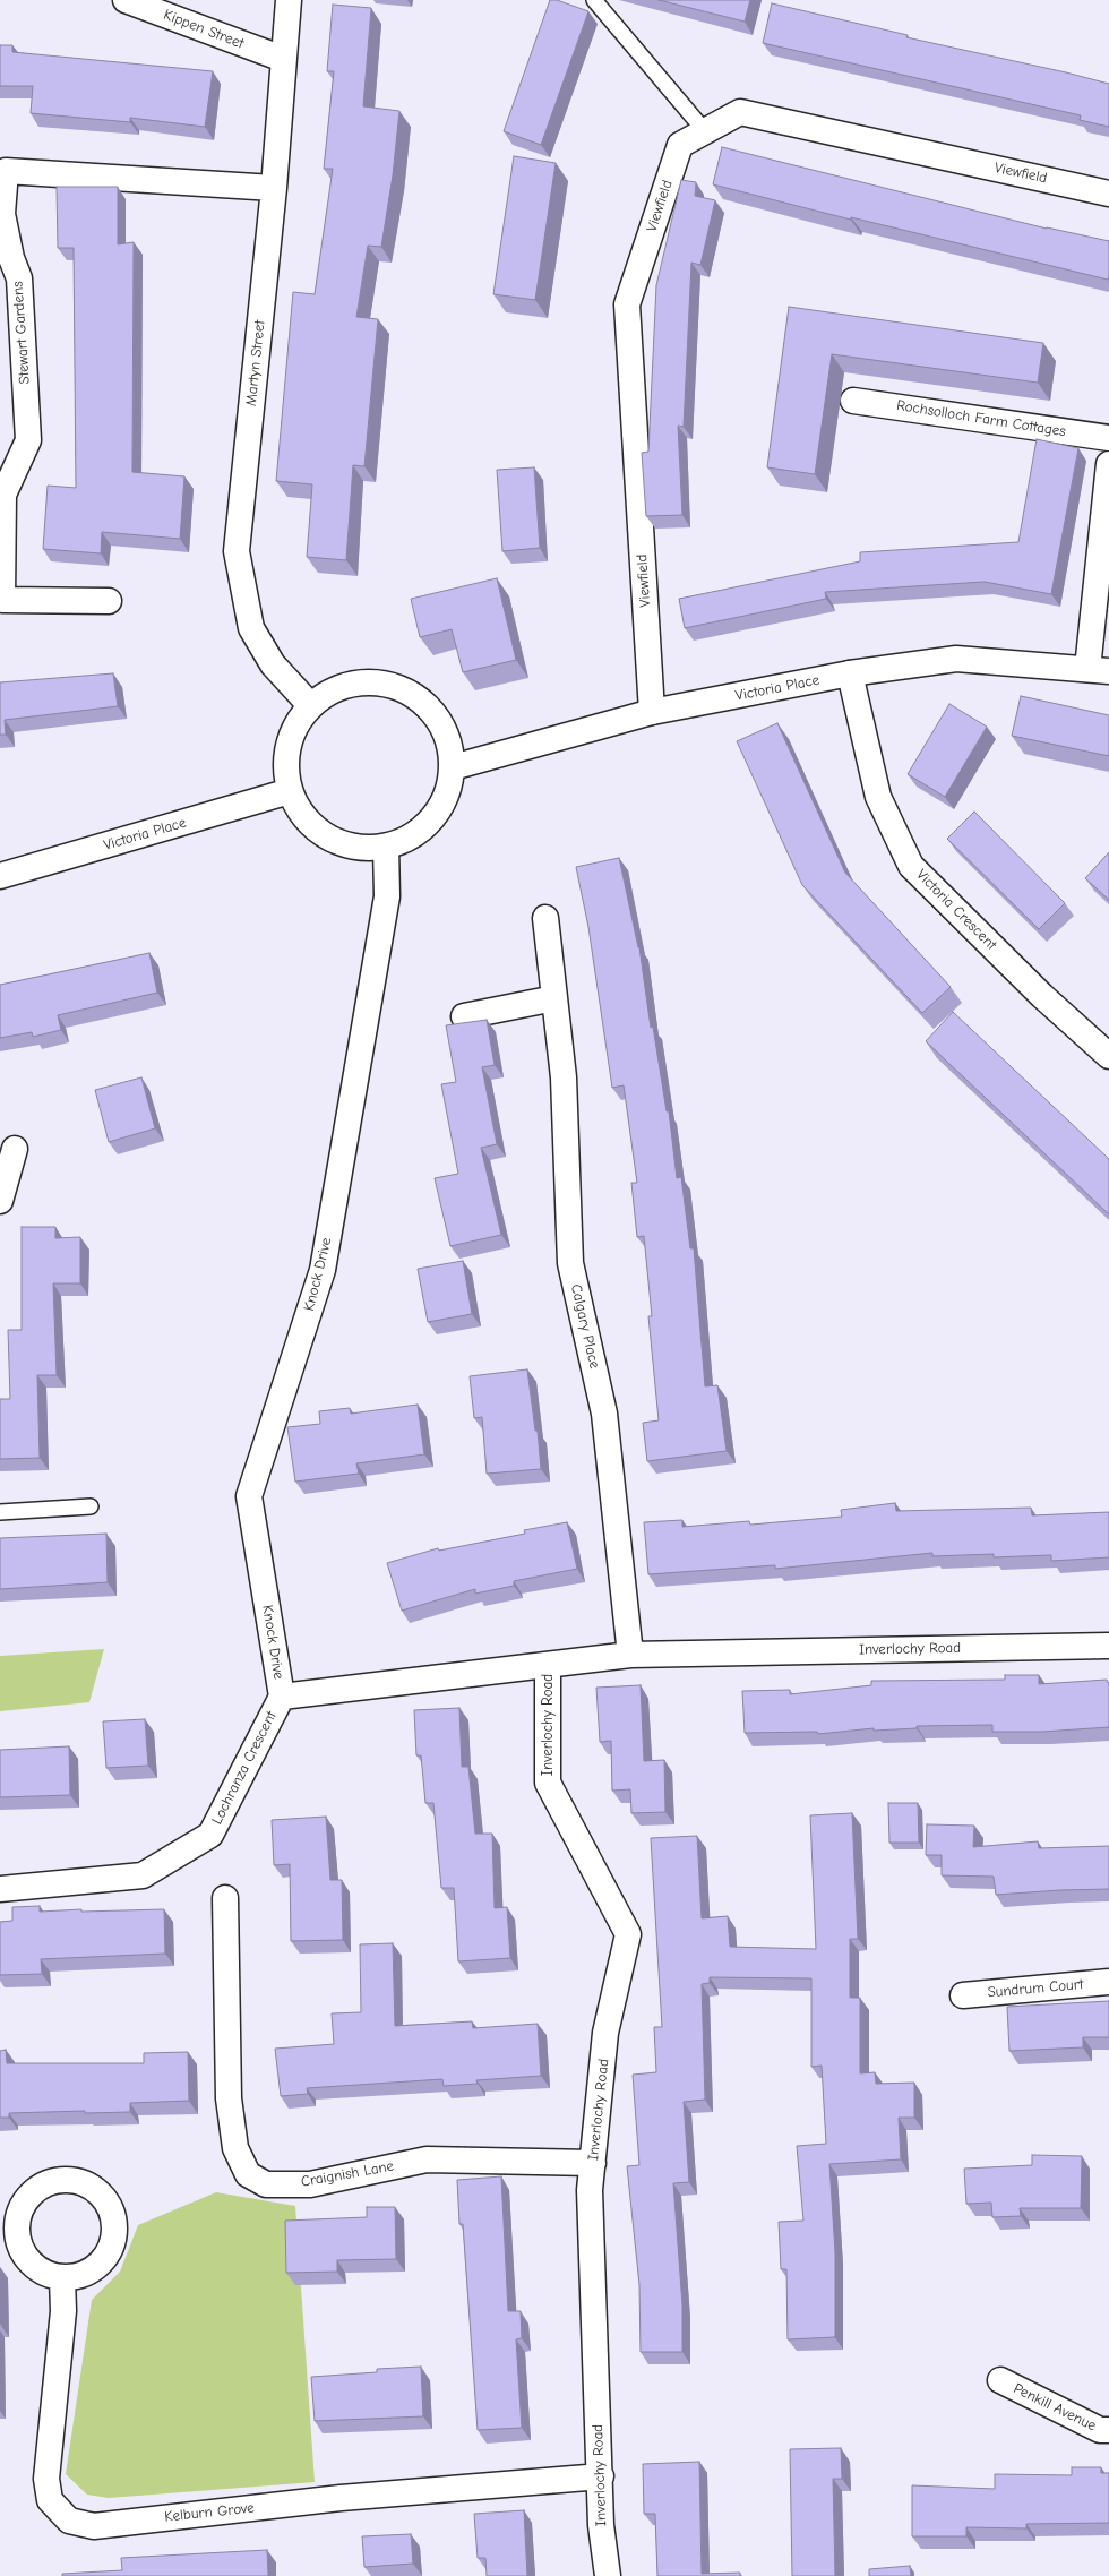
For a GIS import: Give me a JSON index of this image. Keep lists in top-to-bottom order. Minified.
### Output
{"streets":{"street":["Kippen Street","Viewfield","Stewart Gardens","Martyn Street","Rochsolloch Farm Cottages","Victoria Place","Victoria Crescent","Knock Drive","Calgary Place","Inverlochy Road","Lochranza Crescent","Sundrum Court","Craignish Lane","Penkill Avenue","Kelburn Grove"]},"crossings":[["Kippen Street","Martyn Street"],["Viewfield","Victoria Place"],["Stewart Gardens","Martyn Street"],["Victoria Place","Victoria Crescent"],["Knock Drive","Inverlochy Road"],["Knock Drive","Lochranza Crescent"],["Calgary Place","Inverlochy Road"],["Inverlochy Road","Lochranza Crescent"],["Inverlochy Road","Craignish Lane"],["Inverlochy Road","Kelburn Grove"]]}
